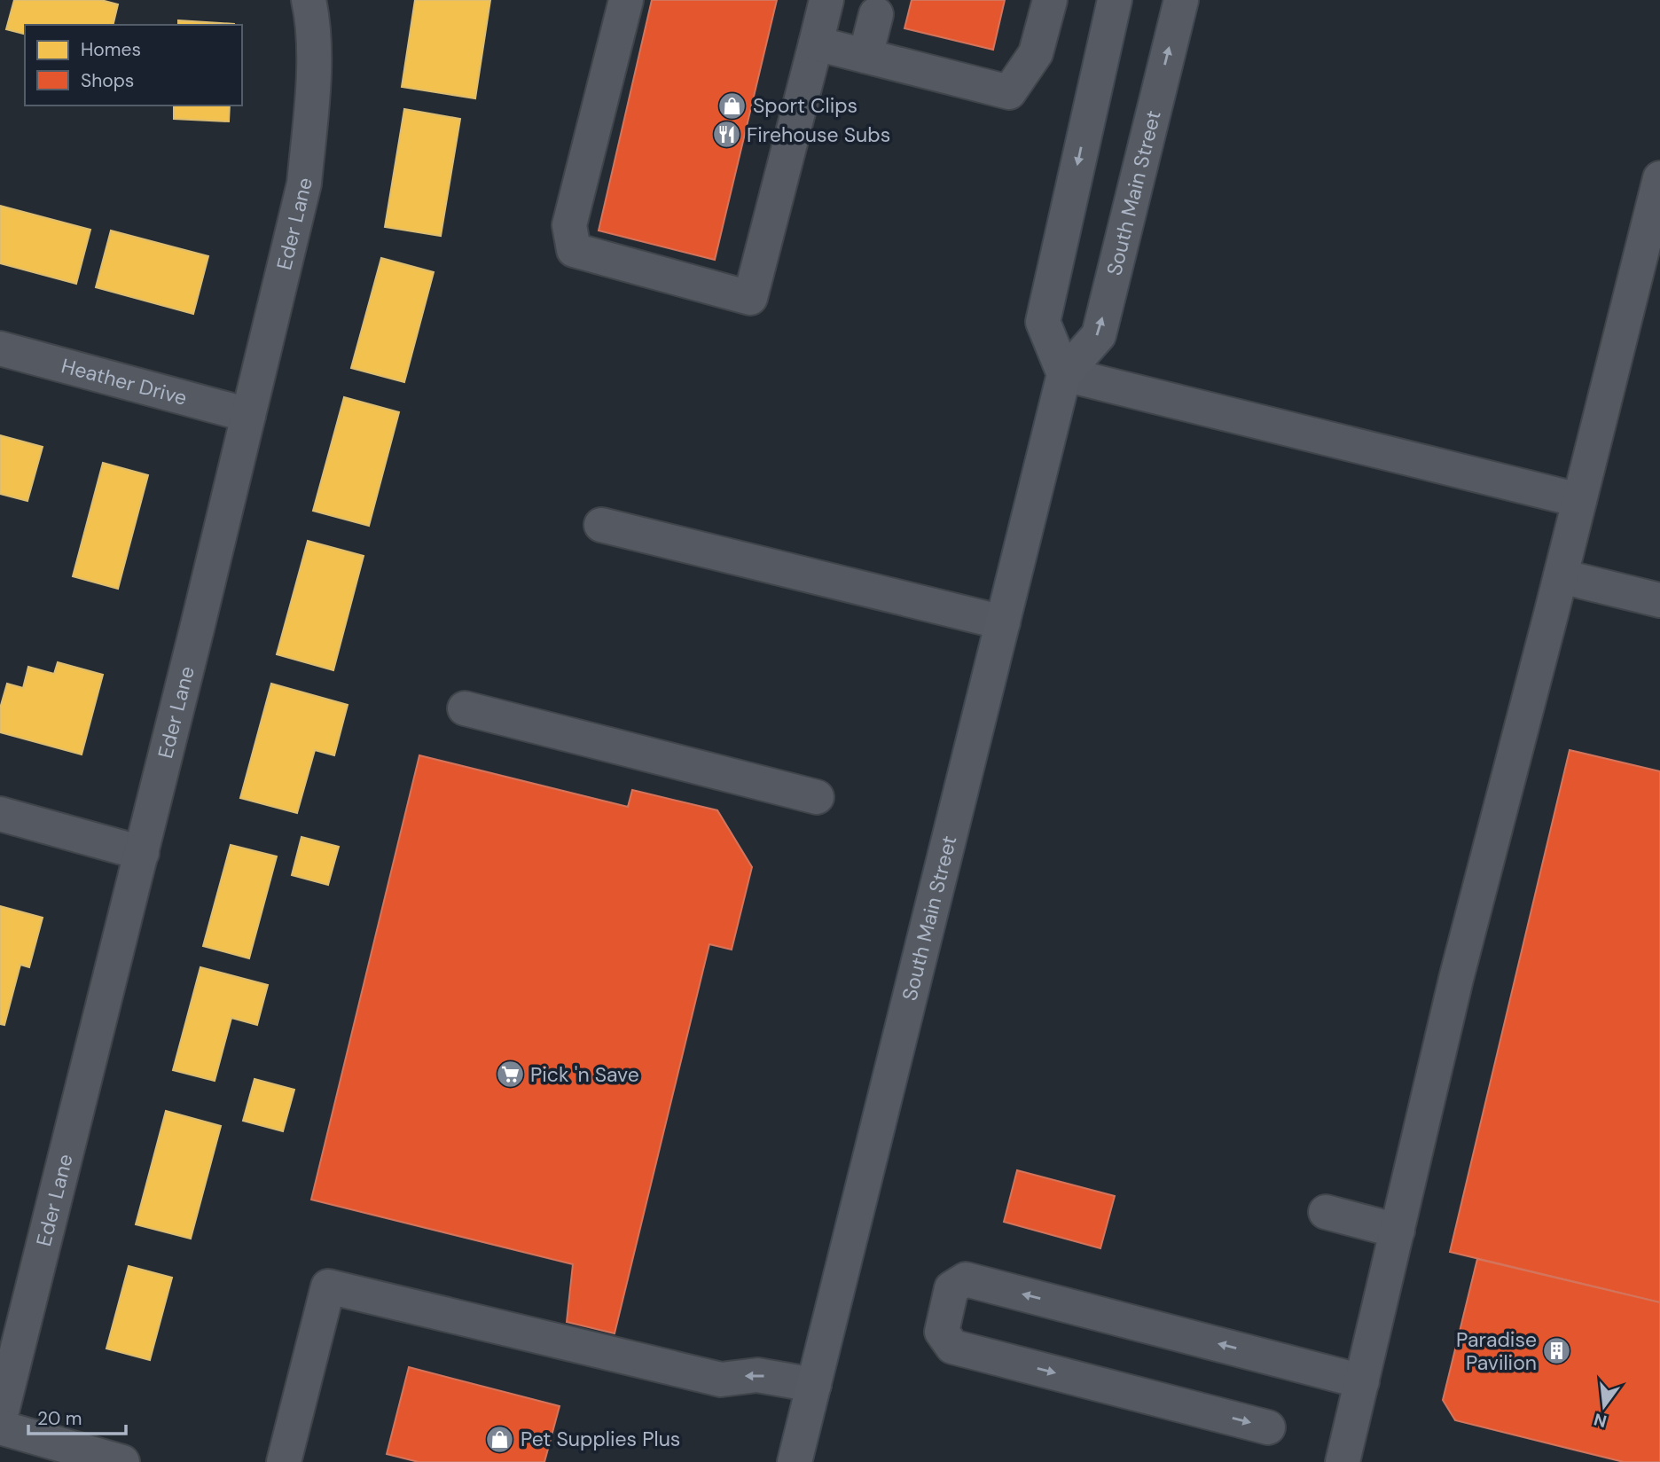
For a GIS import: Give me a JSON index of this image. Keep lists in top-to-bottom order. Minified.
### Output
{"streets":{"main road":["South Main Street"],"street":["Eder Lane","Heather Drive"]},"crossings":[["Eder Lane","Heather Drive"]],"places":{"shop":["Sport Clips","Pet Supplies Plus"],"restaurant":["Firehouse Subs"],"supermarket":["Pick 'n Save"],"building":["Paradise Pavilion"]},"legend":["Homes","Shops"],"scale_bar":"20 m","north":"bottom"}
